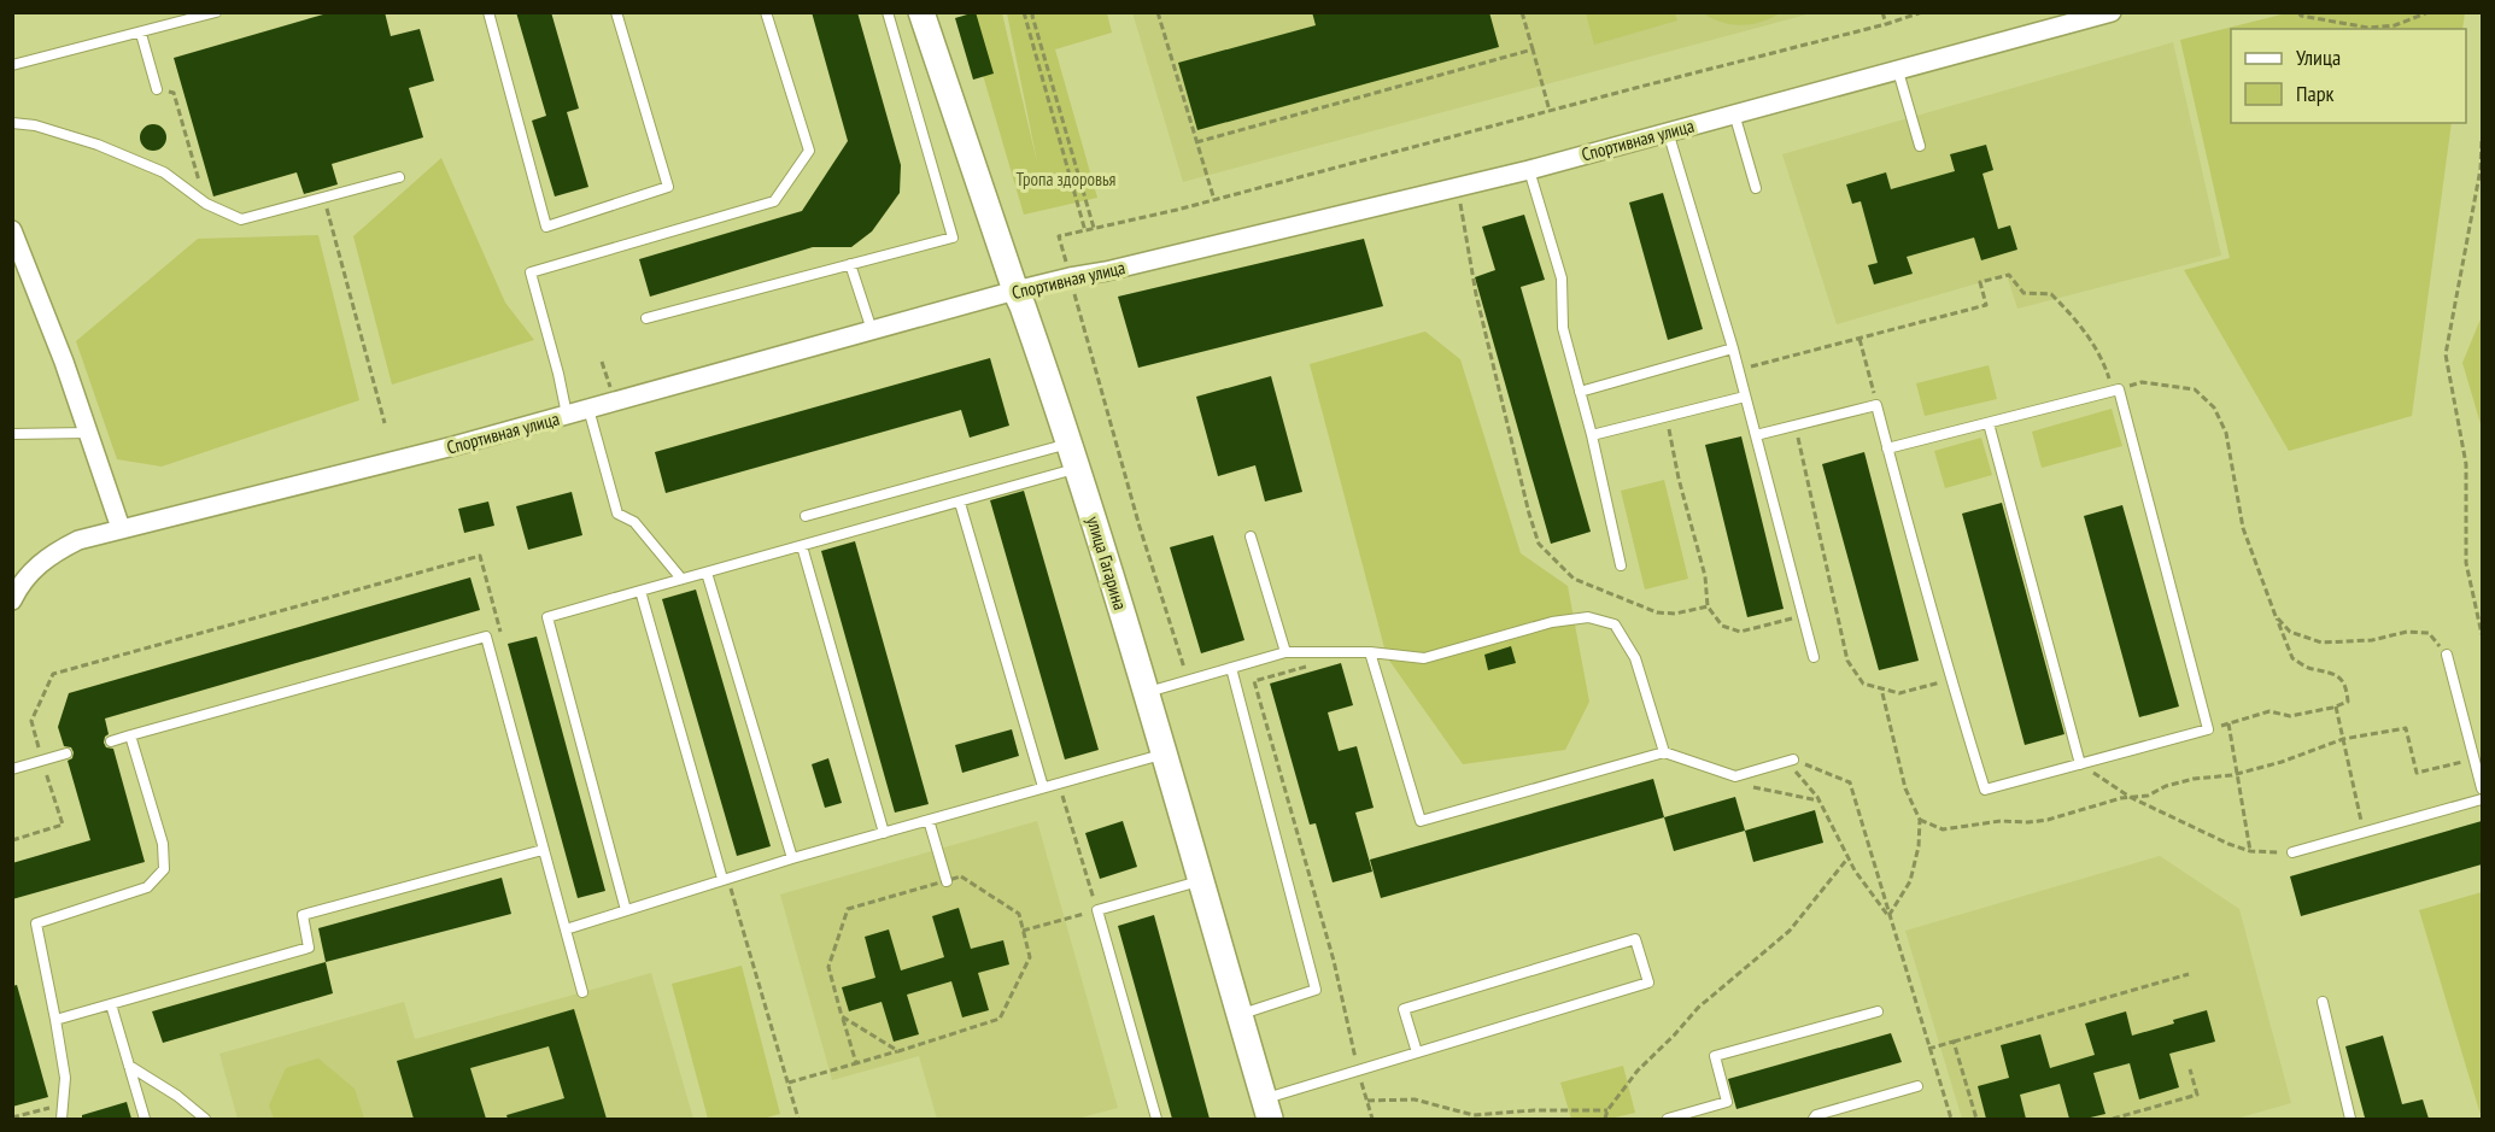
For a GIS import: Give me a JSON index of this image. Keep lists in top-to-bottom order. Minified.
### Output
{"streets":{"street":["Спортивная улица","улица Гагарина"]},"crossings":[["Спортивная улица","улица Гагарина"]],"parks":["Тропа здоровья"],"legend":["Улица","Парк"]}
